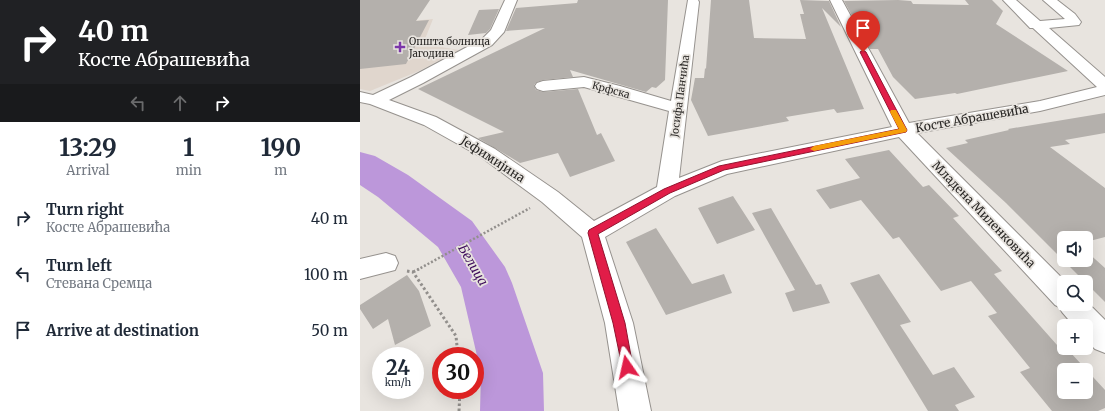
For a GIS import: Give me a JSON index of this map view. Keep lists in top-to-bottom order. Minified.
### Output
{"streets":{"street":["Крфска","Јосифа Панчића","Косте Абрашевића","Јефимијина","Младена Миленковића"]},"crossings":[["Крфска","Јосифа Панчића"],["Јосифа Панчића","Косте Абрашевића"],["Косте Абрашевића","Јефимијина"],["Косте Абрашевића","Младена Миленковића"]],"water":["Белица"],"places":{"health":["Општа болница Јагодина"]},"page":{"turn":["40 m","Косте Абрашевића"],"eta":["13:29","Arrival","1","min","190","m"],"list":[{"name":"Turn right","note":"Косте Абрашевића","value":"40 m"},{"name":"Turn left","note":"Стевана Сремца","value":"100 m"},{"name":"Arrive at destination","value":"50 m"}],"map_buttons":["+","−"],"speed":"24 km/h","limit":"30"}}
